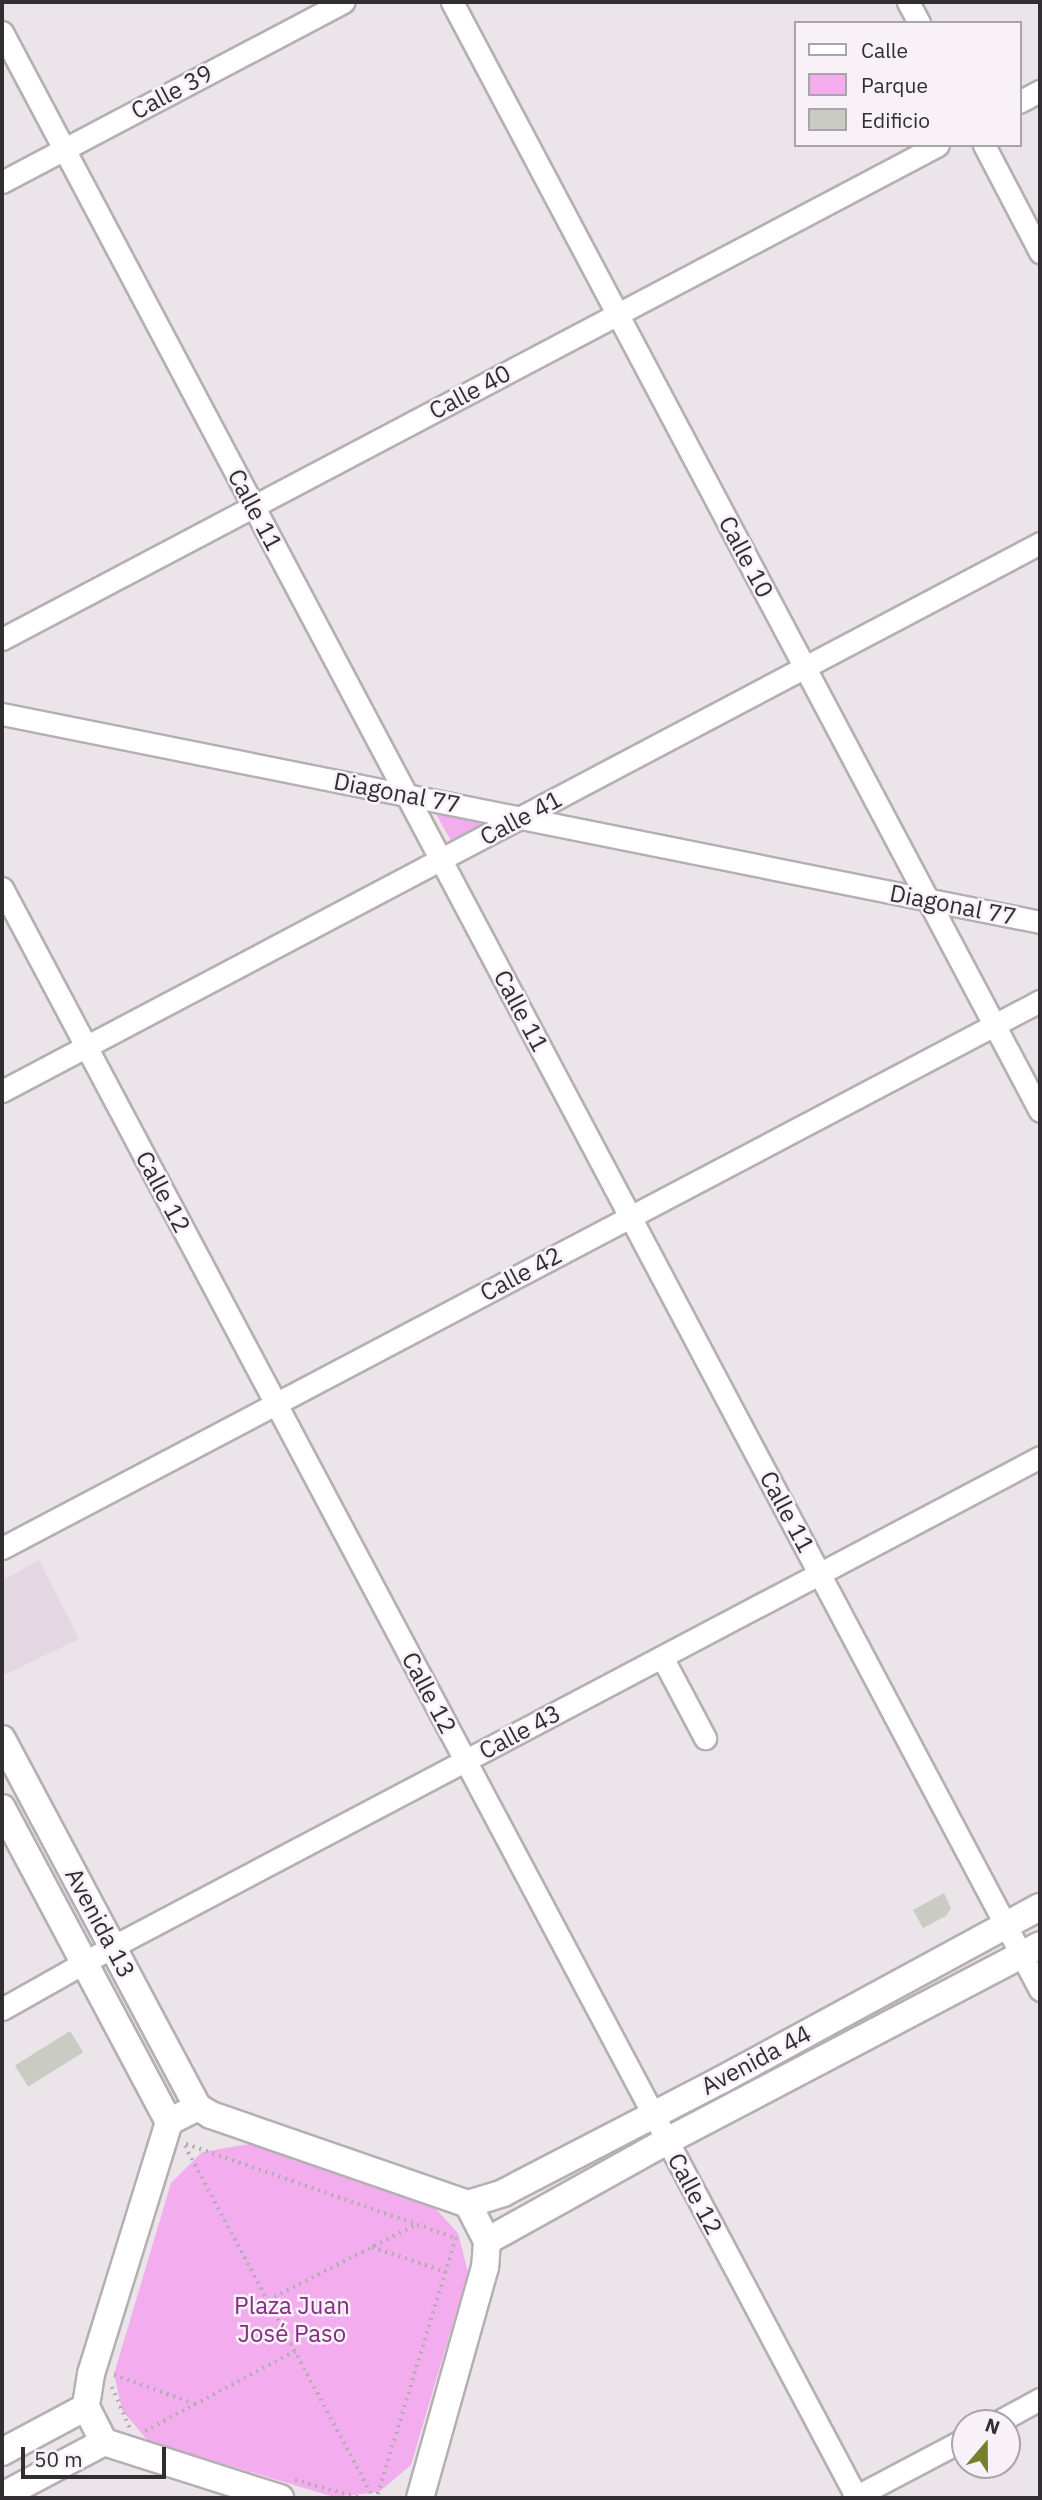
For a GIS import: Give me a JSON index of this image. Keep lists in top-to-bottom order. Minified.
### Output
{"streets":{"main road":["Avenida 13","Avenida 44"],"street":["Calle 39","Calle 40","Calle 11","Calle 10","Diagonal 77","Calle 41","Calle 12","Calle 42","Calle 43"]},"crossings":[["Calle 39","Calle 11"],["Calle 40","Calle 11"],["Calle 40","Calle 10"],["Calle 11","Diagonal 77"],["Calle 11","Calle 41"],["Calle 11","Calle 42"],["Calle 11","Calle 43"],["Calle 11","Avenida 44"],["Calle 10","Diagonal 77"],["Calle 10","Calle 41"],["Calle 10","Calle 42"],["Diagonal 77","Calle 41"],["Calle 41","Calle 12"],["Calle 12","Calle 42"],["Calle 12","Calle 43"],["Calle 12","Avenida 44"],["Calle 43","Avenida 13"]],"parks":["Plaza Juan José Paso"],"legend":["Calle","Parque","Edificio"],"scale_bar":"50 m","north":"top"}
